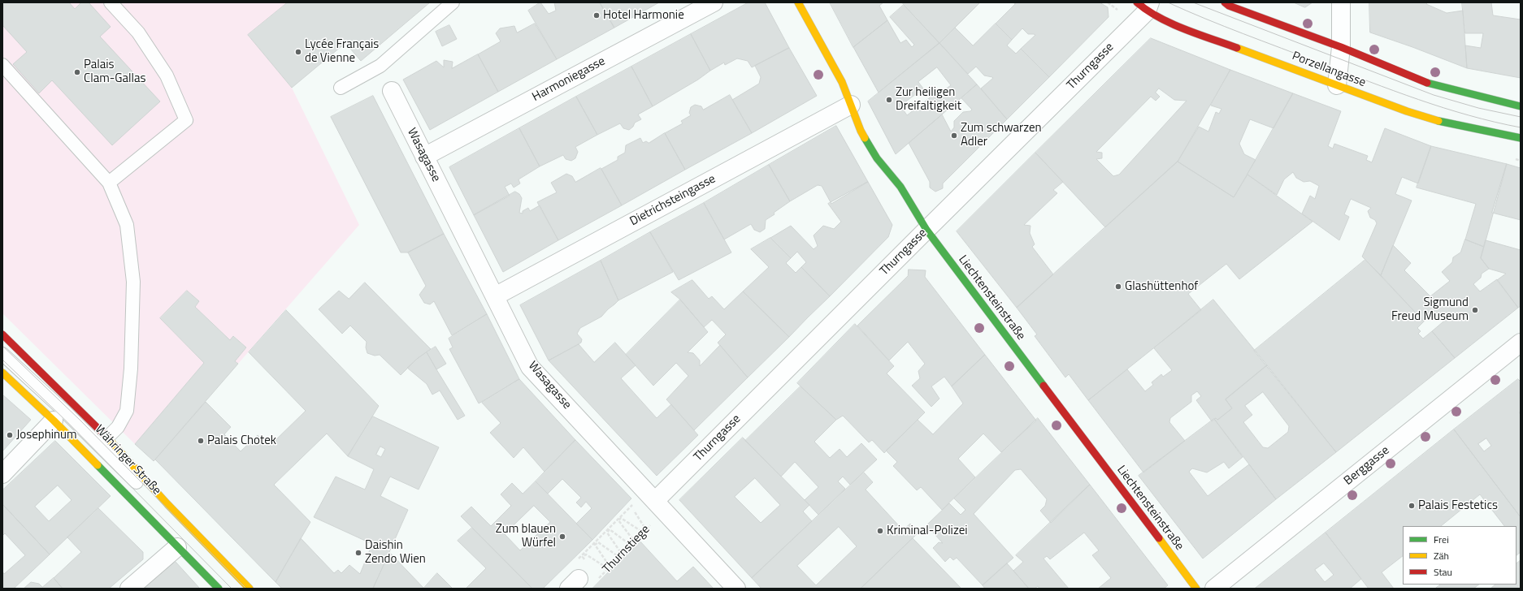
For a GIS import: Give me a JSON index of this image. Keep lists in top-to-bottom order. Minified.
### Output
{"streets":{"street":["Thurngasse","Porzellangasse","Harmoniegasse","Wasagasse","Dietrichsteingasse","Liechtensteinstraße","Währinger Straße","Berggasse"],"path":["Thurnstiege"]},"crossings":[["Thurngasse","Porzellangasse"],["Thurngasse","Wasagasse"],["Thurngasse","Liechtensteinstraße"],["Harmoniegasse","Wasagasse"],["Wasagasse","Dietrichsteingasse"],["Dietrichsteingasse","Liechtensteinstraße"]],"places":["Hotel Harmonie","Lycée Français de Vienne","Palais Clam-Gallas","Zur heiligen Dreifaltigkeit","Zum schwarzen Adler","Glashüttenhof","Sigmund Freud Museum","Josephinum","Palais Chotek","Palais Festetics","Kriminal-Polizei","Zum blauen Würfel","Daishin Zendo Wien"],"legend":["Frei","Zäh","Stau"]}
